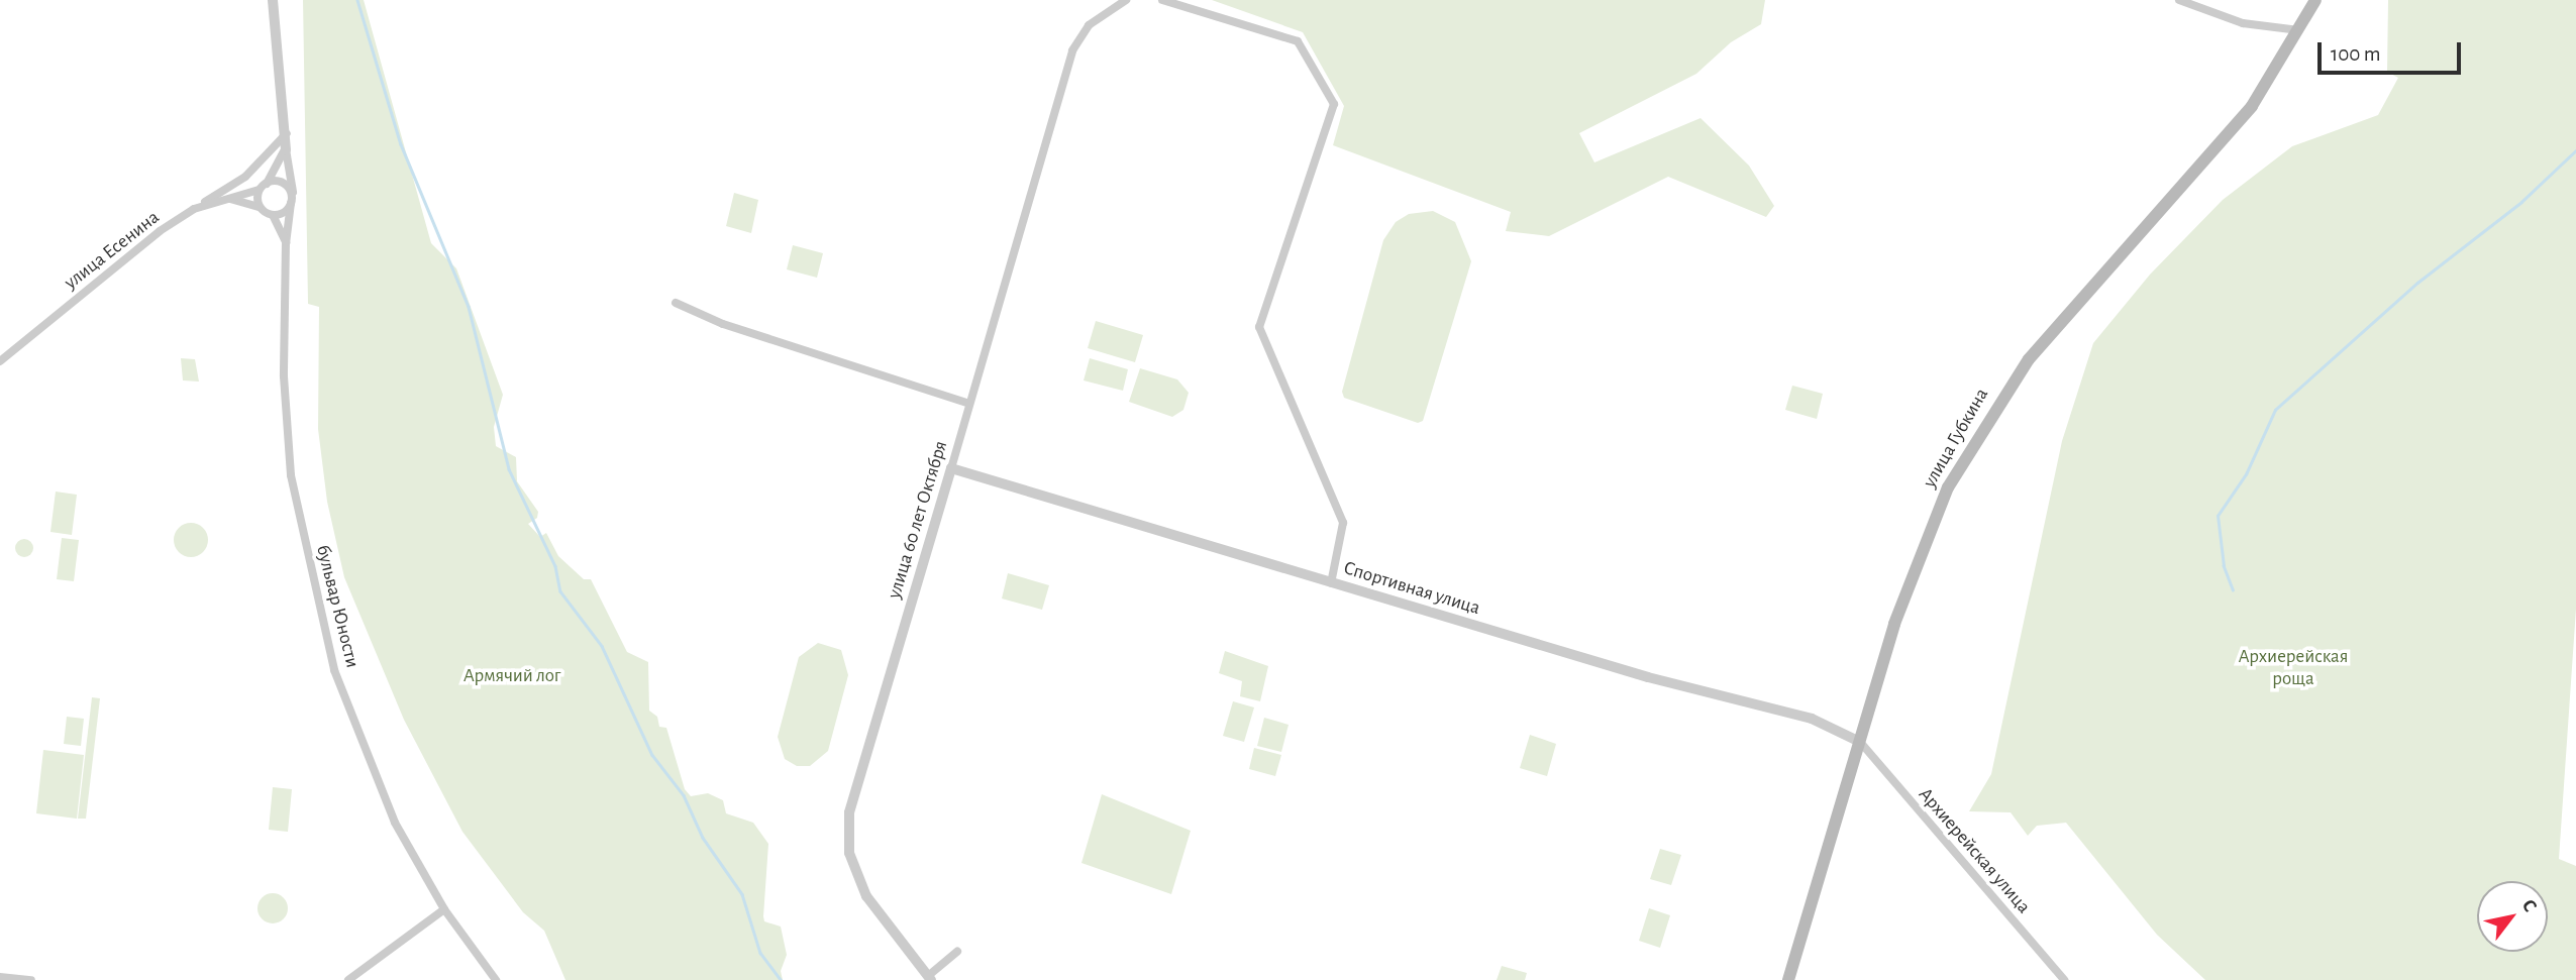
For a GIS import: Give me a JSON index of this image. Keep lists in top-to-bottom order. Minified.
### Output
{"streets":{"main road":["улица Губкина"],"street":["улица Есенина","улица 60 лет Октября","Спортивная улица","бульвар Юности","Архиерейская улица"]},"crossings":[["улица Есенина","бульвар Юности"],["улица Губкина","Спортивная улица"],["улица Губкина","Архиерейская улица"],["улица 60 лет Октября","Спортивная улица"],["Спортивная улица","Архиерейская улица"]],"parks":["Архиерейская роща","Армячий лог"],"scale_bar":"100 m","north":"top right"}
